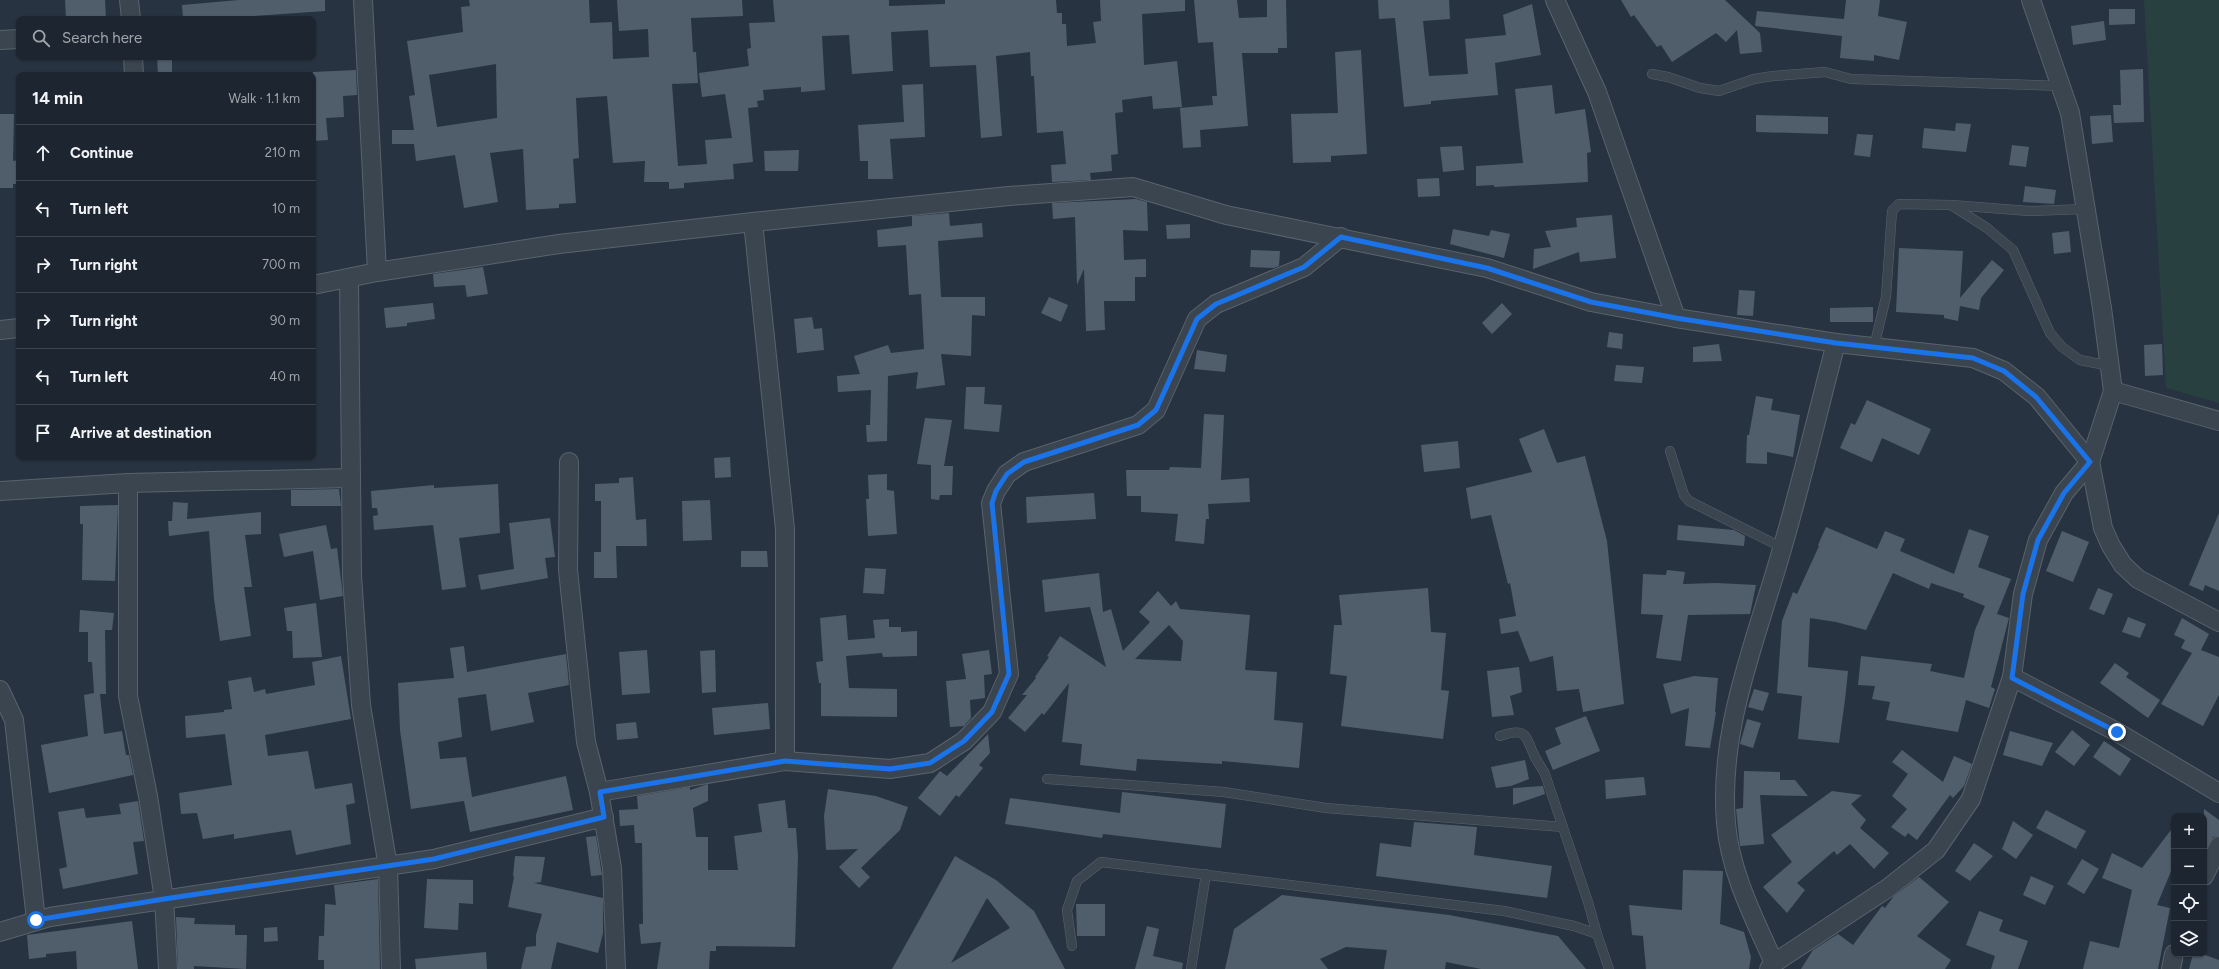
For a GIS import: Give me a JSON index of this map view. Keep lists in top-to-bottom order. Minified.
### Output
{"page":{"search":"Search here","heading":["14 min","Walk · 1.1 km"],"list":[["Continue","210 m"],["Turn left","10 m"],["Turn right","700 m"],["Turn right","90 m"],["Turn left","40 m"],"Arrive at destination"],"map_buttons":["+","−"]}}
